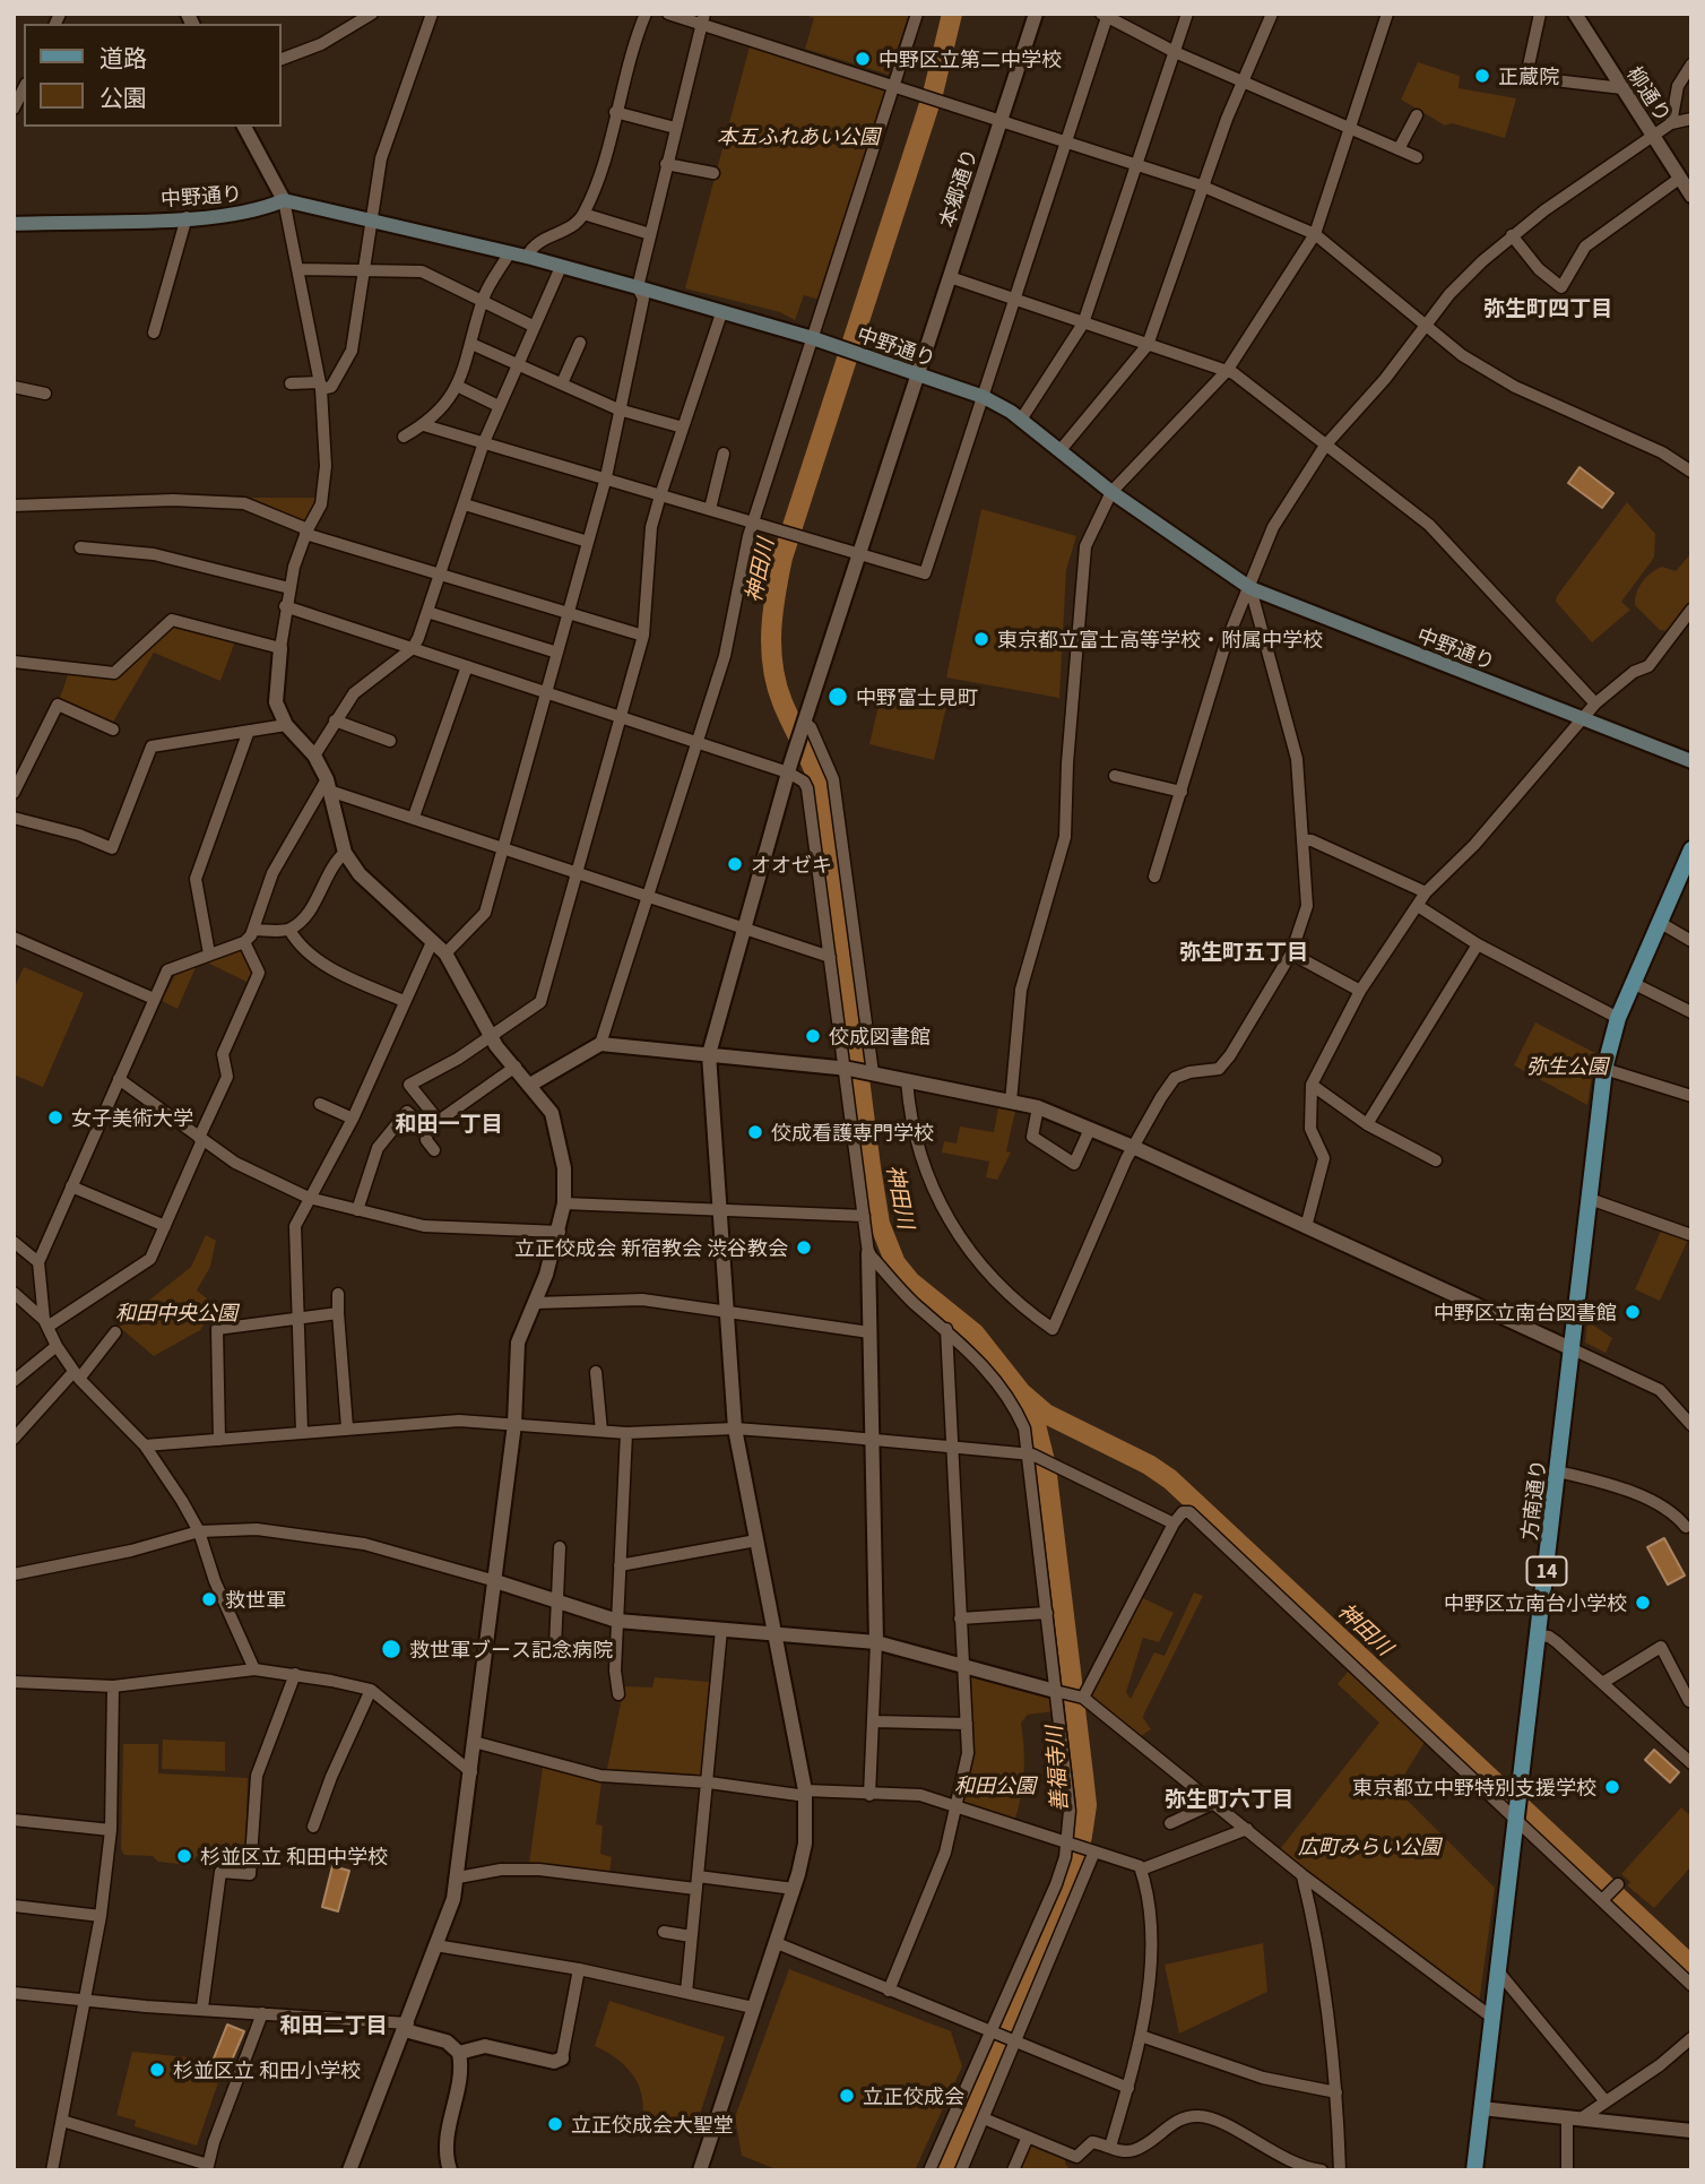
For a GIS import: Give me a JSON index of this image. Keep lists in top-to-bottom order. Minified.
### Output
{"streets":{"main road":["中野通り","方南通り","14"],"street":["柳通り","本郷通り"]},"crossings":[["本郷通り","中野通り"]],"districts":["弥生町四丁目","弥生町五丁目","和田一丁目","弥生町六丁目","和田二丁目"],"water":["神田川","善福寺川"],"parks":["本五ふれあい公園","弥生公園","和田中央公園","和田公園","広町みらい公園"],"places":["中野区立第二中学校","正蔵院","東京都立富士高等学校・附属中学校","中野富士見町","オオゼキ","佼成図書館","女子美術大学","佼成看護専門学校","立正佼成会 新宿教会 渋谷教会","中野区立南台図書館","救世軍","中野区立南台小学校","救世軍ブース記念病院","東京都立中野特別支援学校","杉並区立 和田中学校","杉並区立 和田小学校","立正佼成会","立正佼成会大聖堂"],"legend":["道路","公園"]}
